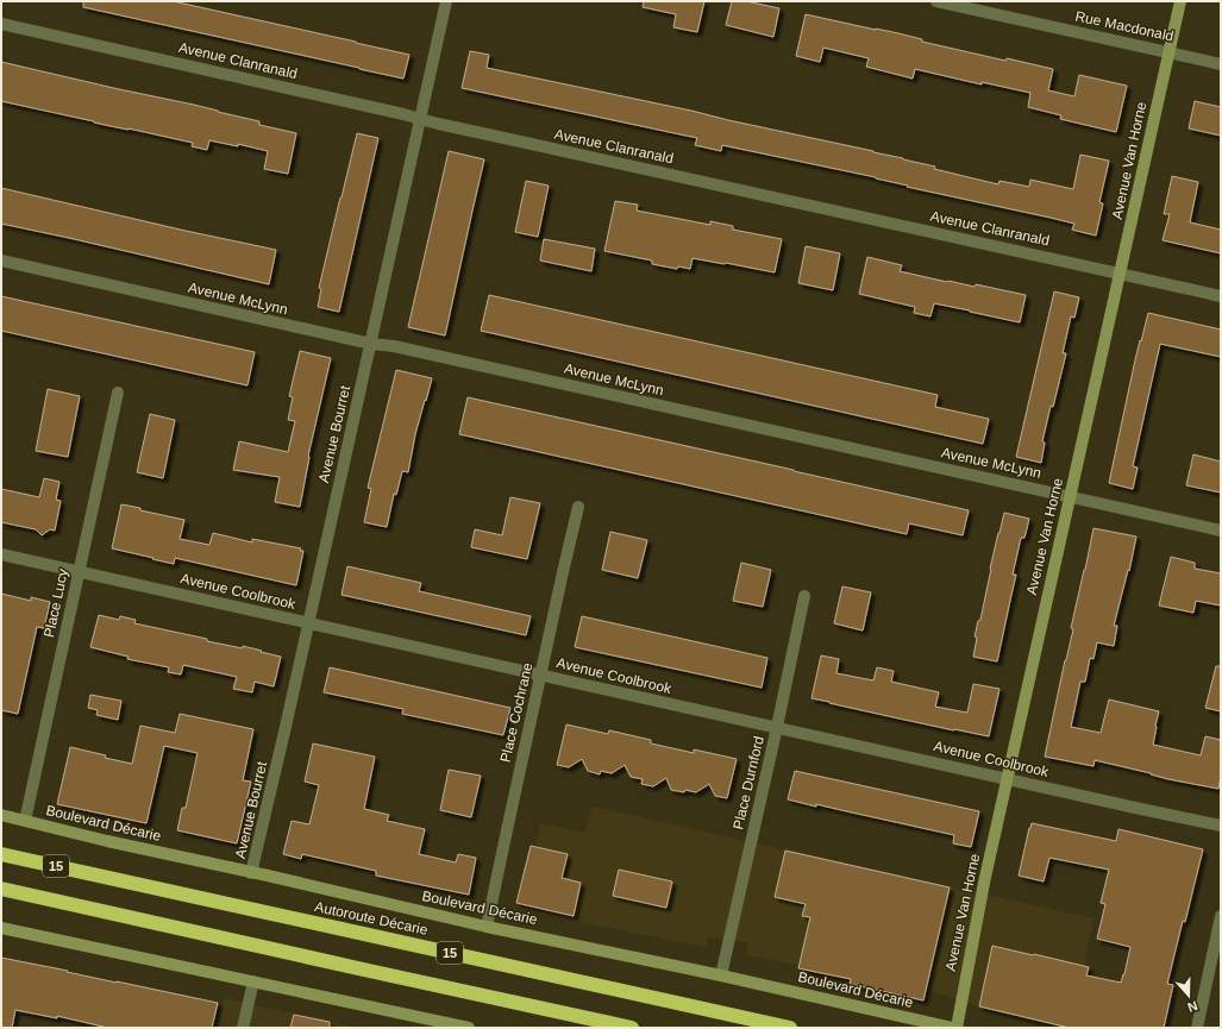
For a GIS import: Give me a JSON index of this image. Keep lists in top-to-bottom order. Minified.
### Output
{"streets":{"highway":["15","Autoroute Décarie"],"main road":["Avenue Van Horne","Boulevard Décarie"],"street":["Rue Macdonald","Avenue Clanranald","Avenue McLynn","Avenue Bourret","Avenue Coolbrook","Place Lucy","Place Cochrane","Place Durnford"]},"crossings":[["Rue Macdonald","Avenue Van Horne"],["Avenue Clanranald","Avenue Van Horne"],["Avenue Clanranald","Avenue Bourret"],["Avenue Van Horne","Avenue McLynn"],["Avenue Van Horne","Avenue Coolbrook"],["Avenue McLynn","Avenue Bourret"],["Avenue Bourret","Avenue Coolbrook"],["Avenue Bourret","Boulevard Décarie"],["Avenue Coolbrook","Place Lucy"],["Avenue Coolbrook","Place Cochrane"],["Avenue Coolbrook","Place Durnford"],["Place Lucy","Boulevard Décarie"],["Place Cochrane","Boulevard Décarie"],["Place Durnford","Boulevard Décarie"]],"north":"bottom"}
